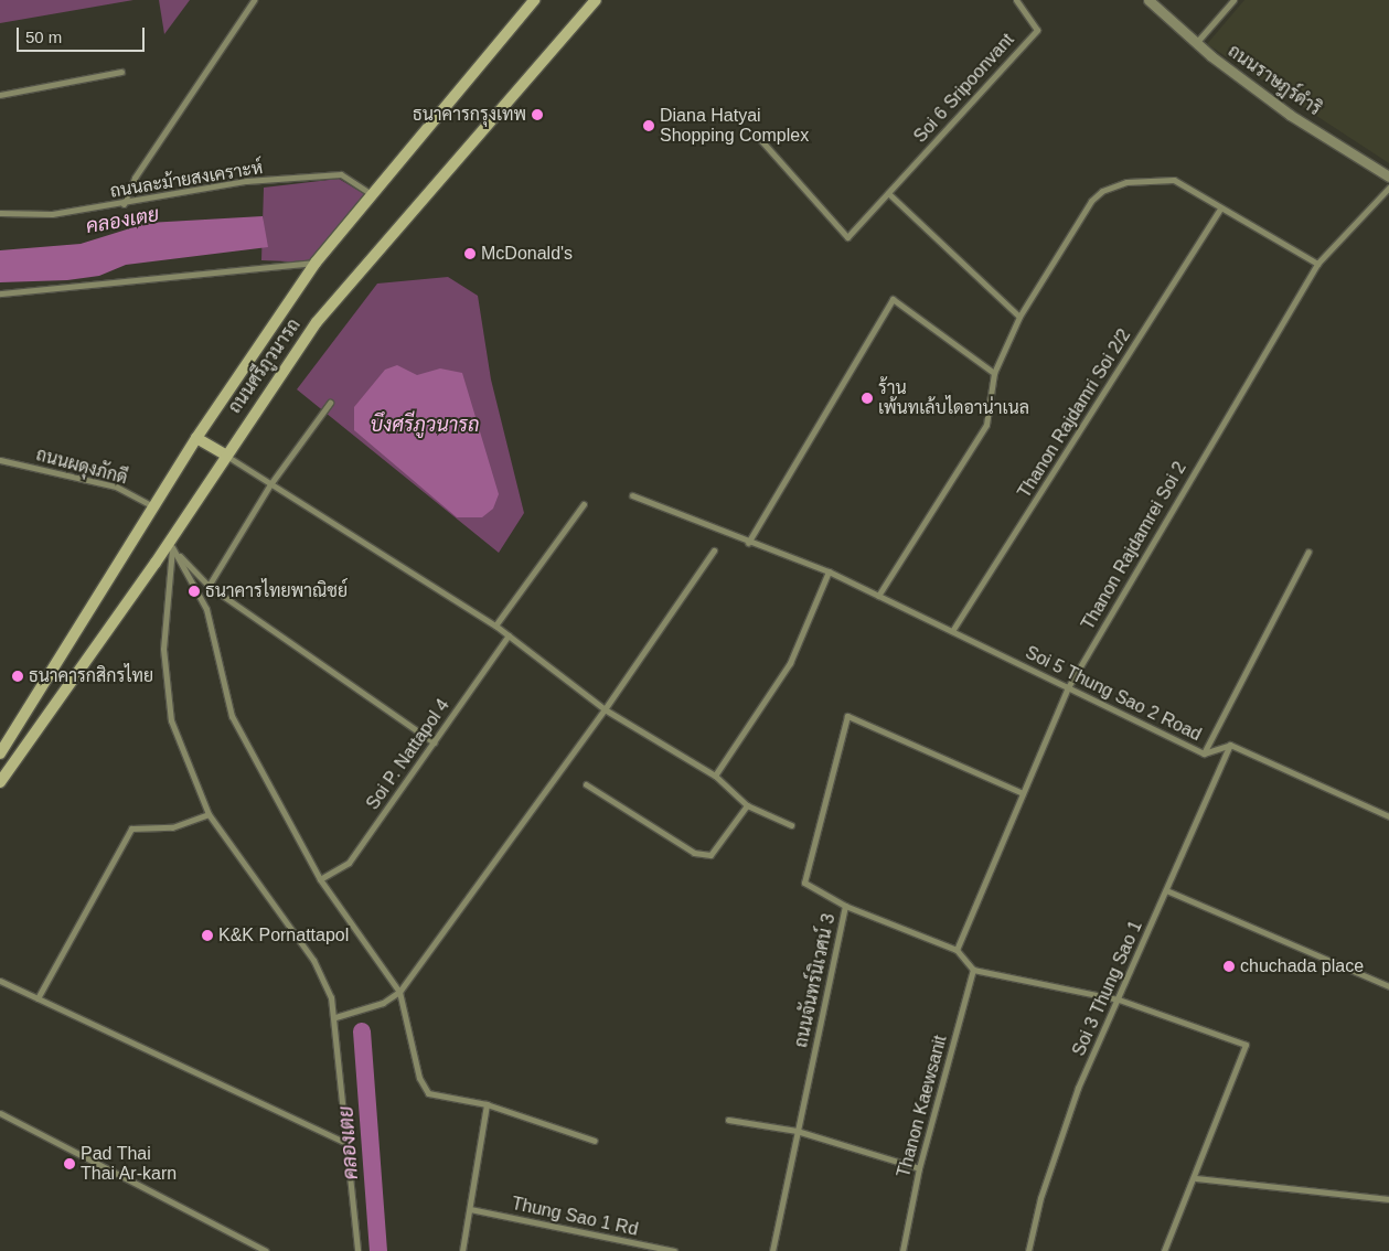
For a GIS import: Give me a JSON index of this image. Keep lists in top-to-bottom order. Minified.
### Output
{"streets":{"main road":["ถนนศรีภูวนารถ"],"street":["ถนนราษฎร์ดำริ","Soi 6 Sripoonvant","ถนนละม้ายสงเคราะห์","Thanon Rajdamri Soi 2/2","ถนนผดุงภักดี","Thanon Rajdamrei Soi 2","Soi 5 Thung Sao 2 Road","Soi P. Nattapol 4","ถนนจันทร์นิเวศน์ 3","Soi 3 Thung Sao 1","Thanon Kaewsanit","Thung Sao 1 Rd"]},"crossings":[["ถนนละม้ายสงเคราะห์","ถนนศรีภูวนารถ"],["ถนนศรีภูวนารถ","ถนนผดุงภักดี"],["Thanon Rajdamri Soi 2/2","Soi 5 Thung Sao 2 Road"],["Thanon Rajdamrei Soi 2","Soi 5 Thung Sao 2 Road"],["Thanon Rajdamrei Soi 2","ถนนจันทร์นิเวศน์ 3"],["Soi 5 Thung Sao 2 Road","Soi 3 Thung Sao 1"],["ถนนจันทร์นิเวศน์ 3","Thanon Kaewsanit"]],"water":["คลองเตย","บึงศรีภูวนารถ"],"places":["ธนาคารกรุงเทพ","Diana Hatyai Shopping Complex","McDonald's","ร้าน เพ้นทเล้บไดอาน่าเนล","ธนาคารไทยพาณิชย์","ธนาคารกสิกรไทย","K&K Pornattapol","chuchada place","Pad Thai Thai Ar-karn"],"scale_bar":"50 m"}
